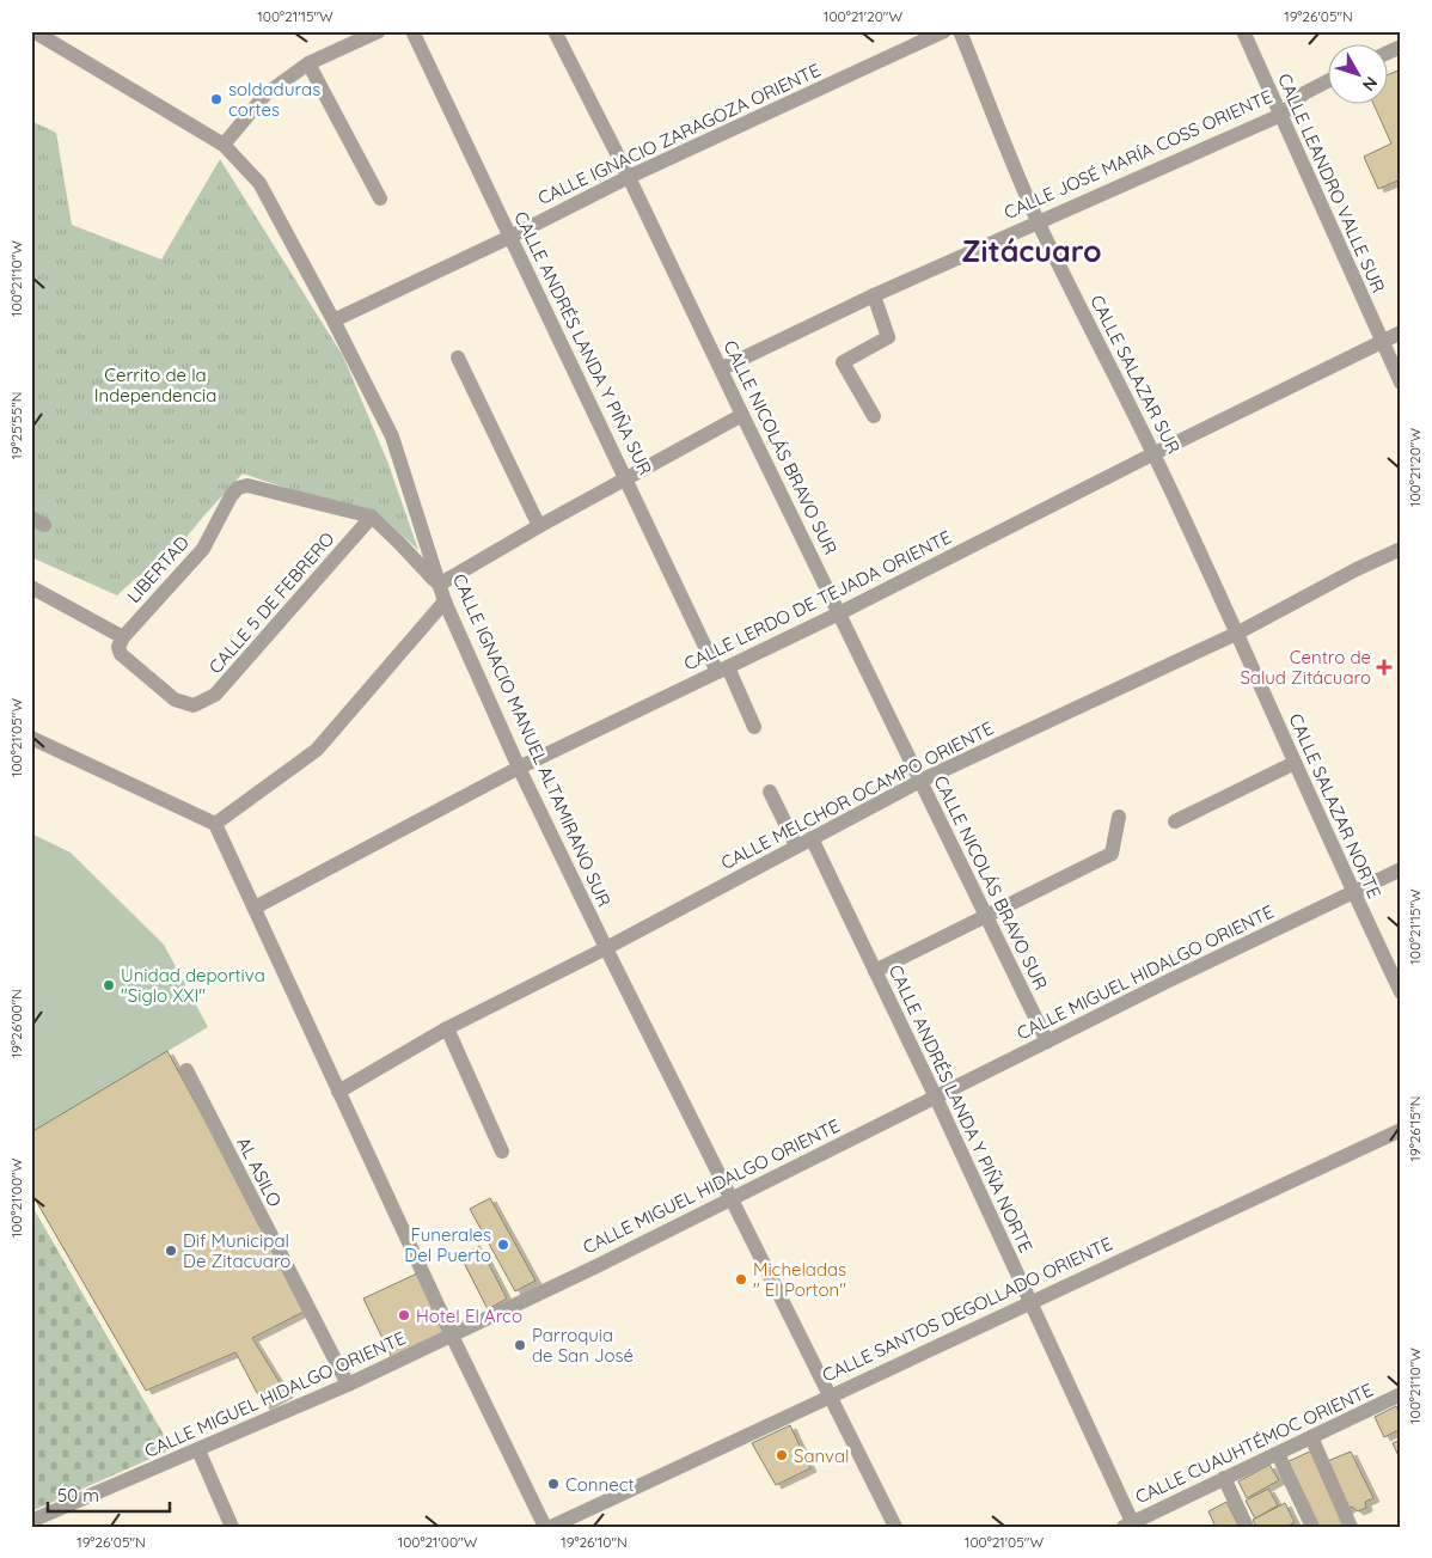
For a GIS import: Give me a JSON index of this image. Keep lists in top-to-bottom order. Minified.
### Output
{"streets":{"street":["CALLE IGNACIO ZARAGOZA ORIENTE","CALLE JOSÉ MARÍA COSS ORIENTE","CALLE LEANDRO VALLE SUR","CALLE ANDRÉS LANDA Y PIÑA SUR","CALLE SALAZAR SUR","CALLE NICOLÁS BRAVO SUR","LIBERTAD","CALLE LERDO DE TEJADA ORIENTE","CALLE 5 DE FEBRERO","CALLE IGNACIO MANUEL ALTAMIRANO SUR","CALLE MELCHOR OCAMPO ORIENTE","CALLE SALAZAR NORTE","CALLE MIGUEL HIDALGO ORIENTE","CALLE ANDRÉS LANDA Y PIÑA NORTE","AL ASILO","CALLE SANTOS DEGOLLADO ORIENTE","CALLE CUAUHTÉMOC ORIENTE"]},"crossings":[["CALLE IGNACIO ZARAGOZA ORIENTE","CALLE ANDRÉS LANDA Y PIÑA SUR"],["CALLE IGNACIO ZARAGOZA ORIENTE","CALLE NICOLÁS BRAVO SUR"],["CALLE IGNACIO ZARAGOZA ORIENTE","CALLE IGNACIO MANUEL ALTAMIRANO SUR"],["CALLE JOSÉ MARÍA COSS ORIENTE","CALLE LEANDRO VALLE SUR"],["CALLE JOSÉ MARÍA COSS ORIENTE","CALLE SALAZAR SUR"],["CALLE JOSÉ MARÍA COSS ORIENTE","CALLE NICOLÁS BRAVO SUR"],["CALLE LEANDRO VALLE SUR","CALLE LERDO DE TEJADA ORIENTE"],["CALLE ANDRÉS LANDA Y PIÑA SUR","CALLE LERDO DE TEJADA ORIENTE"],["CALLE SALAZAR SUR","CALLE LERDO DE TEJADA ORIENTE"],["CALLE SALAZAR SUR","CALLE MELCHOR OCAMPO ORIENTE"],["CALLE SALAZAR SUR","CALLE SALAZAR NORTE"],["CALLE NICOLÁS BRAVO SUR","CALLE LERDO DE TEJADA ORIENTE"],["CALLE NICOLÁS BRAVO SUR","CALLE MELCHOR OCAMPO ORIENTE"],["CALLE NICOLÁS BRAVO SUR","CALLE MIGUEL HIDALGO ORIENTE"],["LIBERTAD","CALLE 5 DE FEBRERO"],["CALLE LERDO DE TEJADA ORIENTE","CALLE IGNACIO MANUEL ALTAMIRANO SUR"],["CALLE IGNACIO MANUEL ALTAMIRANO SUR","CALLE MELCHOR OCAMPO ORIENTE"],["CALLE IGNACIO MANUEL ALTAMIRANO SUR","CALLE MIGUEL HIDALGO ORIENTE"],["CALLE IGNACIO MANUEL ALTAMIRANO SUR","CALLE SANTOS DEGOLLADO ORIENTE"],["CALLE MELCHOR OCAMPO ORIENTE","CALLE SALAZAR NORTE"],["CALLE MELCHOR OCAMPO ORIENTE","CALLE ANDRÉS LANDA Y PIÑA NORTE"],["CALLE SALAZAR NORTE","CALLE MIGUEL HIDALGO ORIENTE"],["CALLE MIGUEL HIDALGO ORIENTE","CALLE ANDRÉS LANDA Y PIÑA NORTE"],["CALLE MIGUEL HIDALGO ORIENTE","AL ASILO"],["CALLE ANDRÉS LANDA Y PIÑA NORTE","CALLE SANTOS DEGOLLADO ORIENTE"],["CALLE ANDRÉS LANDA Y PIÑA NORTE","CALLE CUAUHTÉMOC ORIENTE"]],"districts":["Zitácuaro"],"parks":["Cerrito de la Independencia"],"places":{"other":["soldaduras cortes","Unidad deportiva \"Siglo XXI\"","Funerales Del Puerto","Dif Municipal De Zitacuaro","Micheladas \" El Porton\"","Hotel El Arco","Parroquia de San José","Sanval","Connect"],"health":["Centro de Salud Zitácuaro"]},"scale_bar":"50 m","north":"bottom right","coordinates":["100°21'15\"W","100°21'20\"W","19°26'05\"N","100°21'10\"W","19°25'55\"N","100°21'05\"W","19°26'00\"N","19°26'15\"N","100°21'00\"W","19°26'10\"N"]}
